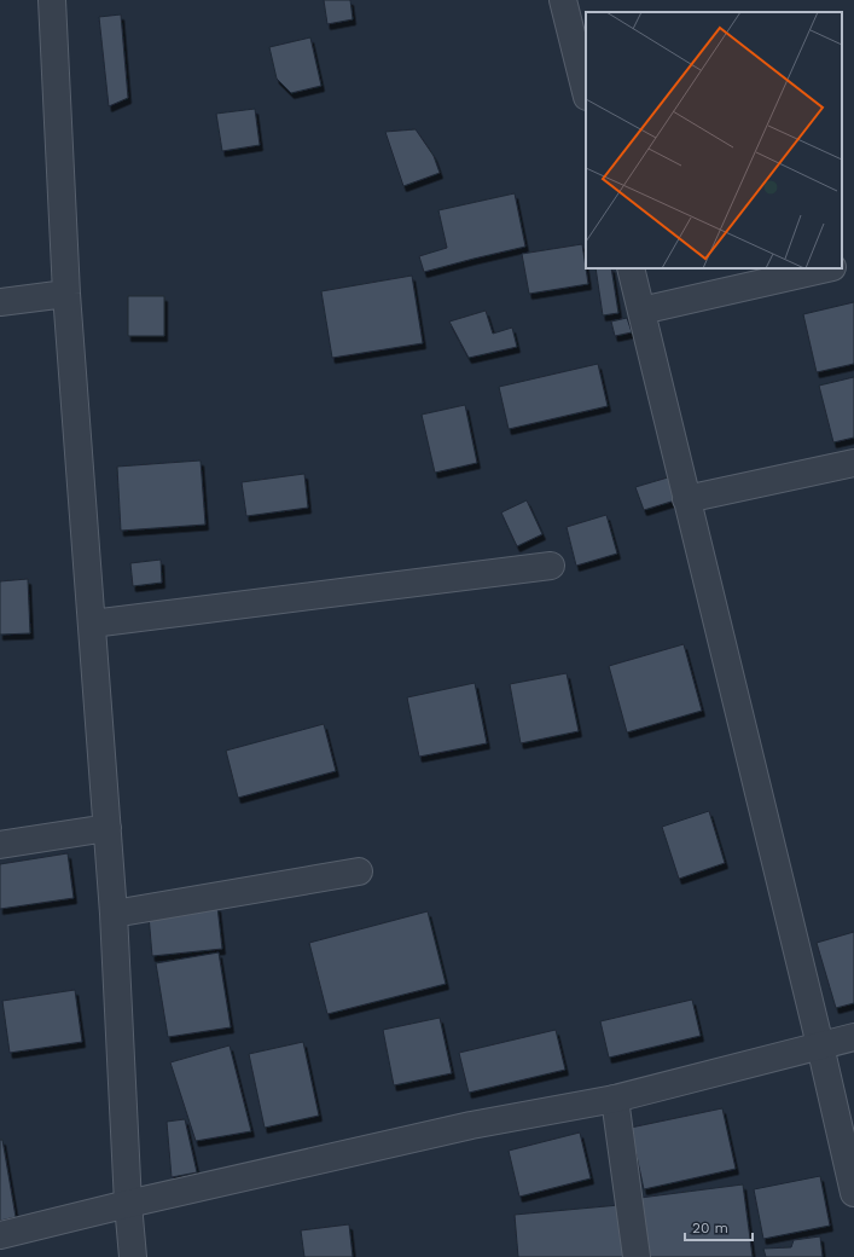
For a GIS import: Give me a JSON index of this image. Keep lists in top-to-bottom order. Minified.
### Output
{"scale_bar":"20 m"}
